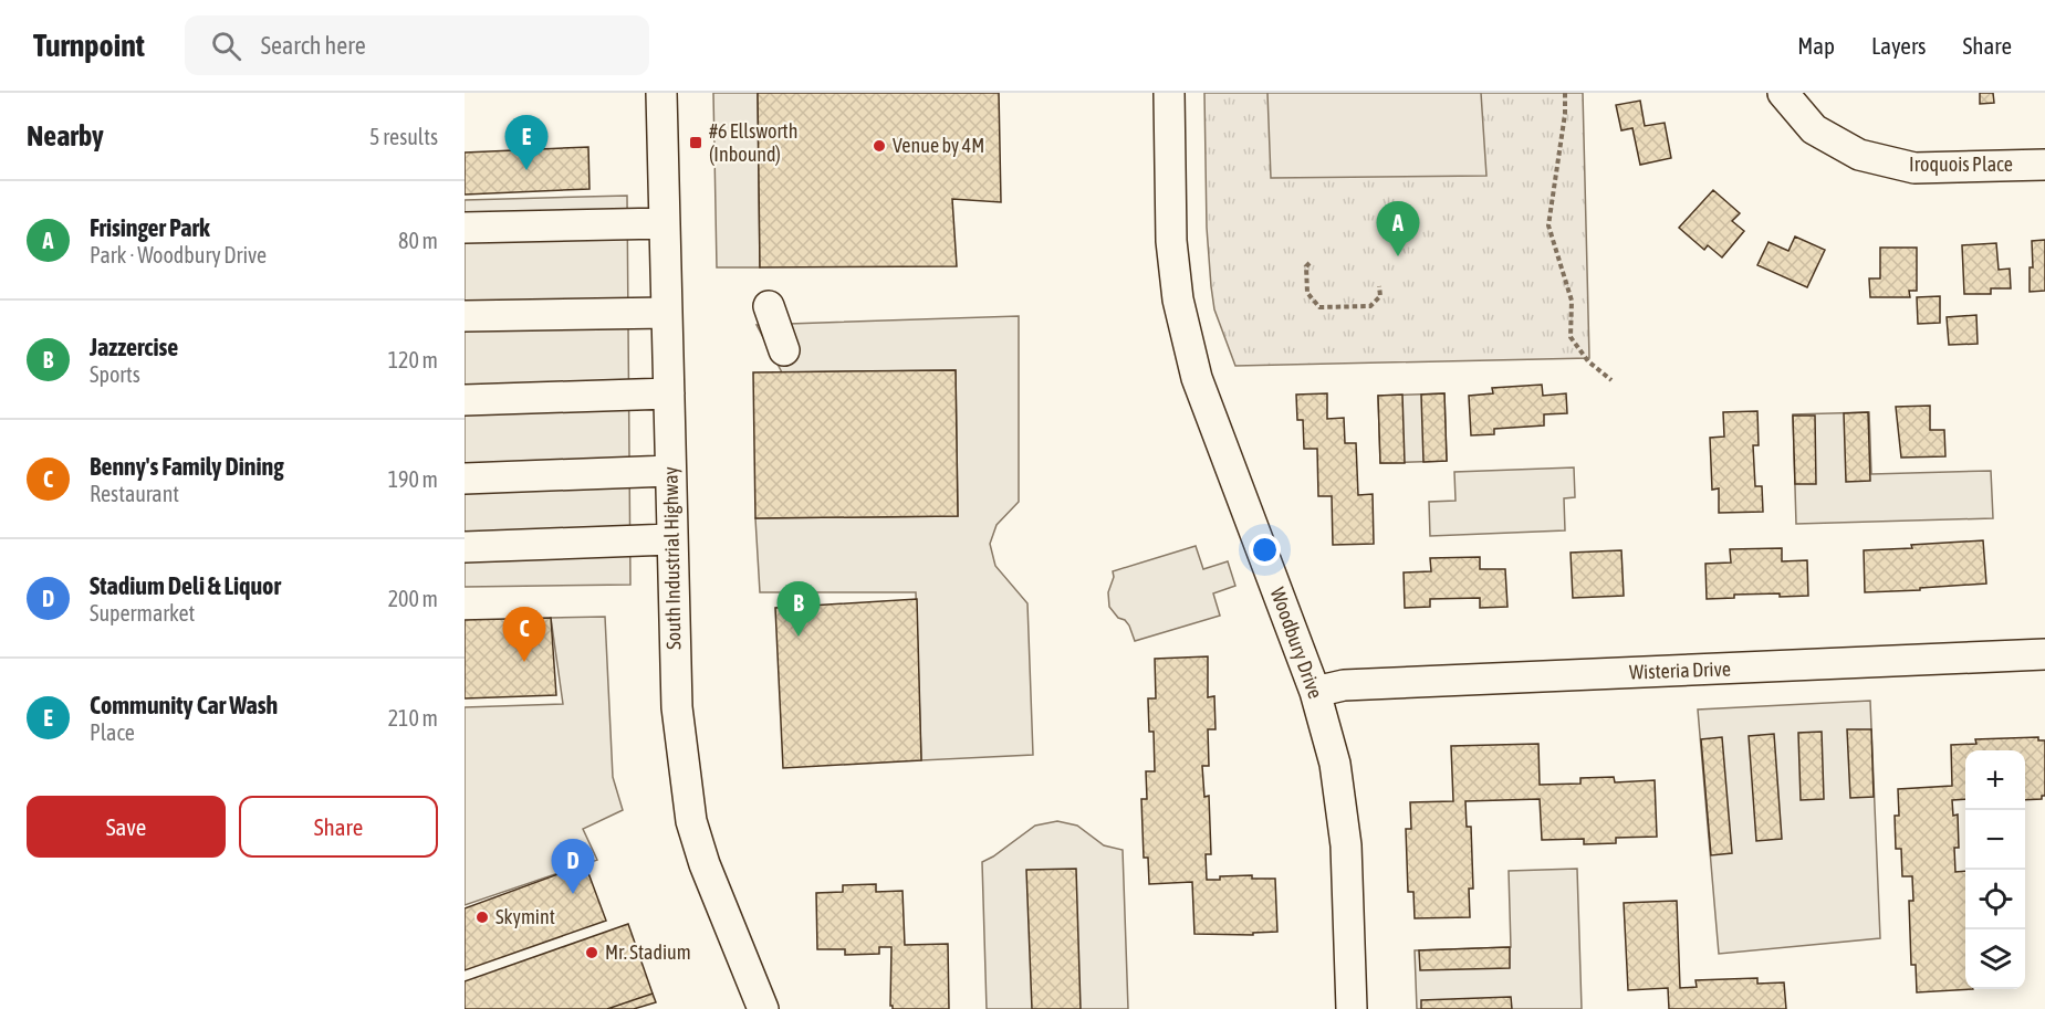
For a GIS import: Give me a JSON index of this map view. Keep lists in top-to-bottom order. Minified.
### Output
{"streets":{"street":["Iroquois Place","South Industrial Highway","Woodbury Drive","Wisteria Drive"]},"crossings":[["Woodbury Drive","Wisteria Drive"]],"places":{"transit":["#6 Ellsworth (Inbound)"],"other":["Venue by 4M","Skymint","Mr. Stadium"]},"page":{"header":"Turnpoint","search":"Search here","nav":["Map","Layers","Share"],"heading":["Nearby","5 results"],"pins":["E","A","B","C","D"],"list":[{"mark":"A","name":"Frisinger Park","note":"Park · Woodbury Drive","value":"80 m"},{"mark":"B","name":"Jazzercise","note":"Sports","value":"120 m"},{"mark":"C","name":"Benny's Family Dining","note":"Restaurant","value":"190 m"},{"mark":"D","name":"Stadium Deli & Liquor","note":"Supermarket","value":"200 m"},{"mark":"E","name":"Community Car Wash","note":"Place","value":"210 m"}],"map_buttons":["+","−"],"buttons":["Save","Share"]}}
